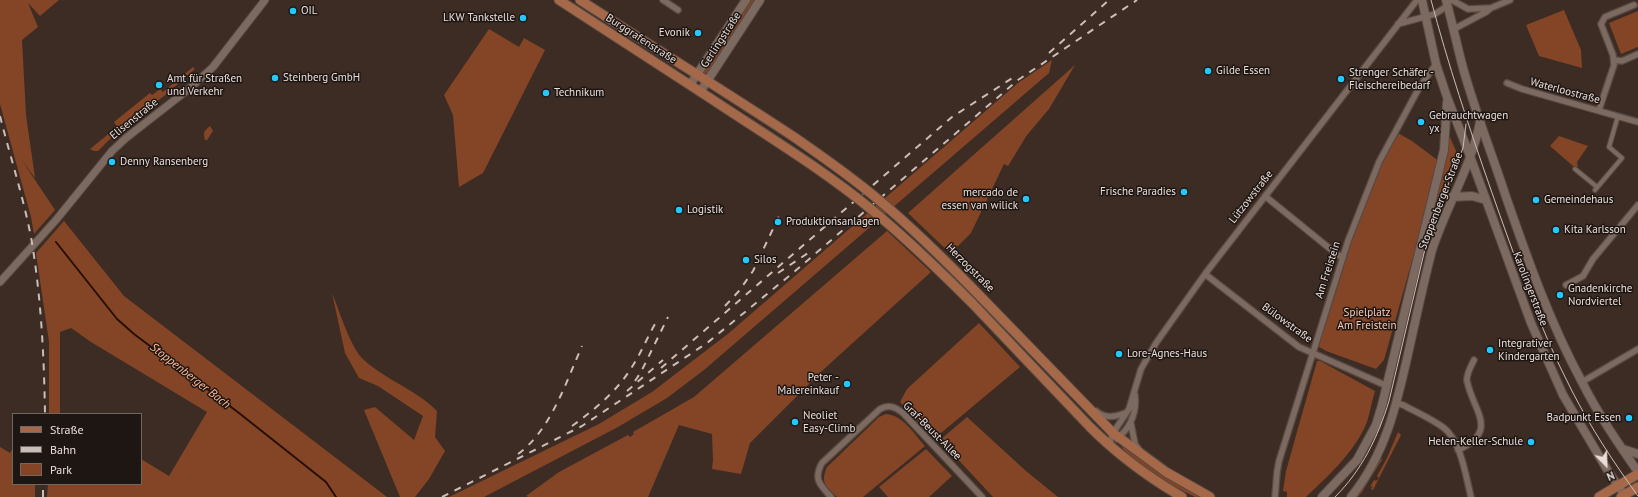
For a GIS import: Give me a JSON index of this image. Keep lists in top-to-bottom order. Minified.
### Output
{"streets":{"main road":["Burggrafenstraße","Gerlingstraße","Stoppenberger Straße","Herzogstraße","Karolingerstraße"],"street":["Waterloostraße","Elisenstraße","Lützowstraße","Am Freistein","Bülowstraße","Graf-Beust-Allee"]},"crossings":[["Burggrafenstraße","Gerlingstraße"],["Burggrafenstraße","Herzogstraße"],["Gerlingstraße","Herzogstraße"],["Lützowstraße","Herzogstraße"],["Lützowstraße","Bülowstraße"],["Stoppenberger Straße","Am Freistein"],["Stoppenberger Straße","Karolingerstraße"],["Stoppenberger Straße","Bülowstraße"],["Am Freistein","Bülowstraße"]],"water":["Stoppenberger Bach"],"parks":["Spielplatz Am Freistein"],"places":["OIL","LKW Tankstelle","Evonik","Gilde Essen","Steinberg GmbH","Strenger Schäfer - Fleischereibedarf","Amt für Straßen und Verkehr","Technikum","Gebrauchtwagen yx","Denny Ransenberg","Frische Paradies","mercado de essen van wilick","Gemeindehaus","Logistik","Produktionsanlagen","Kita Karlsson","Silos","Gnadenkirche Nordviertel","Integrativer Kindergarten","Lore-Agnes-Haus","Peter - Malereinkauf","Badpunkt Essen","Neoliet Easy-Climb","Helen-Keller-Schule"],"legend":["Straße","Bahn","Park"],"north":"bottom right"}
